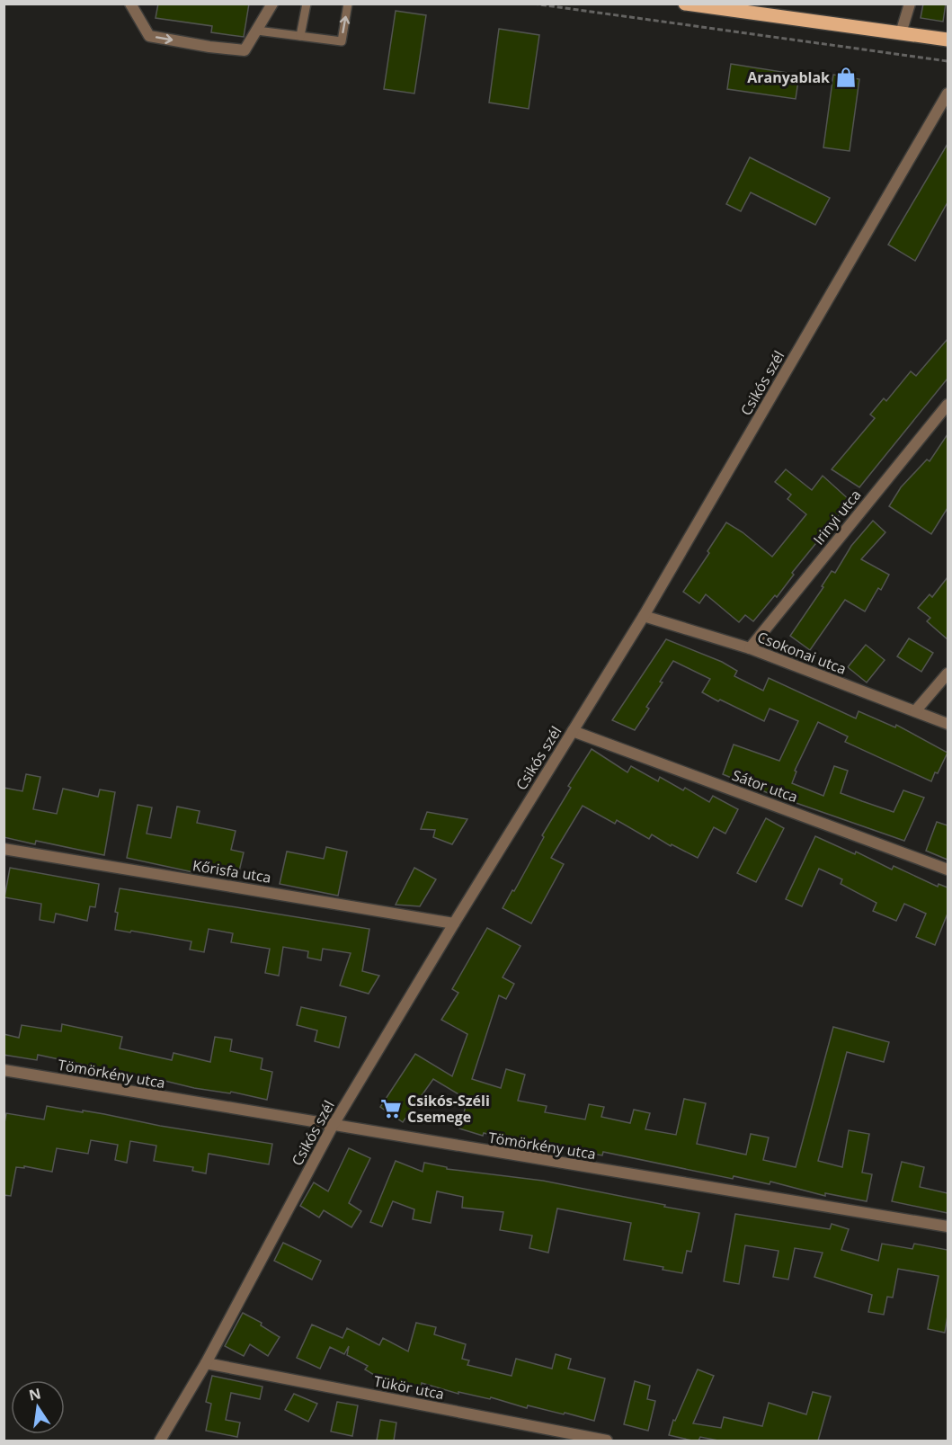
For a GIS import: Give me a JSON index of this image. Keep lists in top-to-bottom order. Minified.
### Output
{"streets":{"street":["Csikós szél","Irinyi utca","Csokonai utca","Sátor utca","Kőrisfa utca","Tömörkény utca","Tükör utca"]},"crossings":[["Csikós szél","Csokonai utca"],["Csikós szél","Sátor utca"],["Csikós szél","Kőrisfa utca"],["Csikós szél","Tömörkény utca"],["Csikós szél","Tükör utca"],["Irinyi utca","Csokonai utca"]],"places":{"shop":["Aranyablak"],"supermarket":["Csikós-Széli Csemege"]},"north":"top"}
